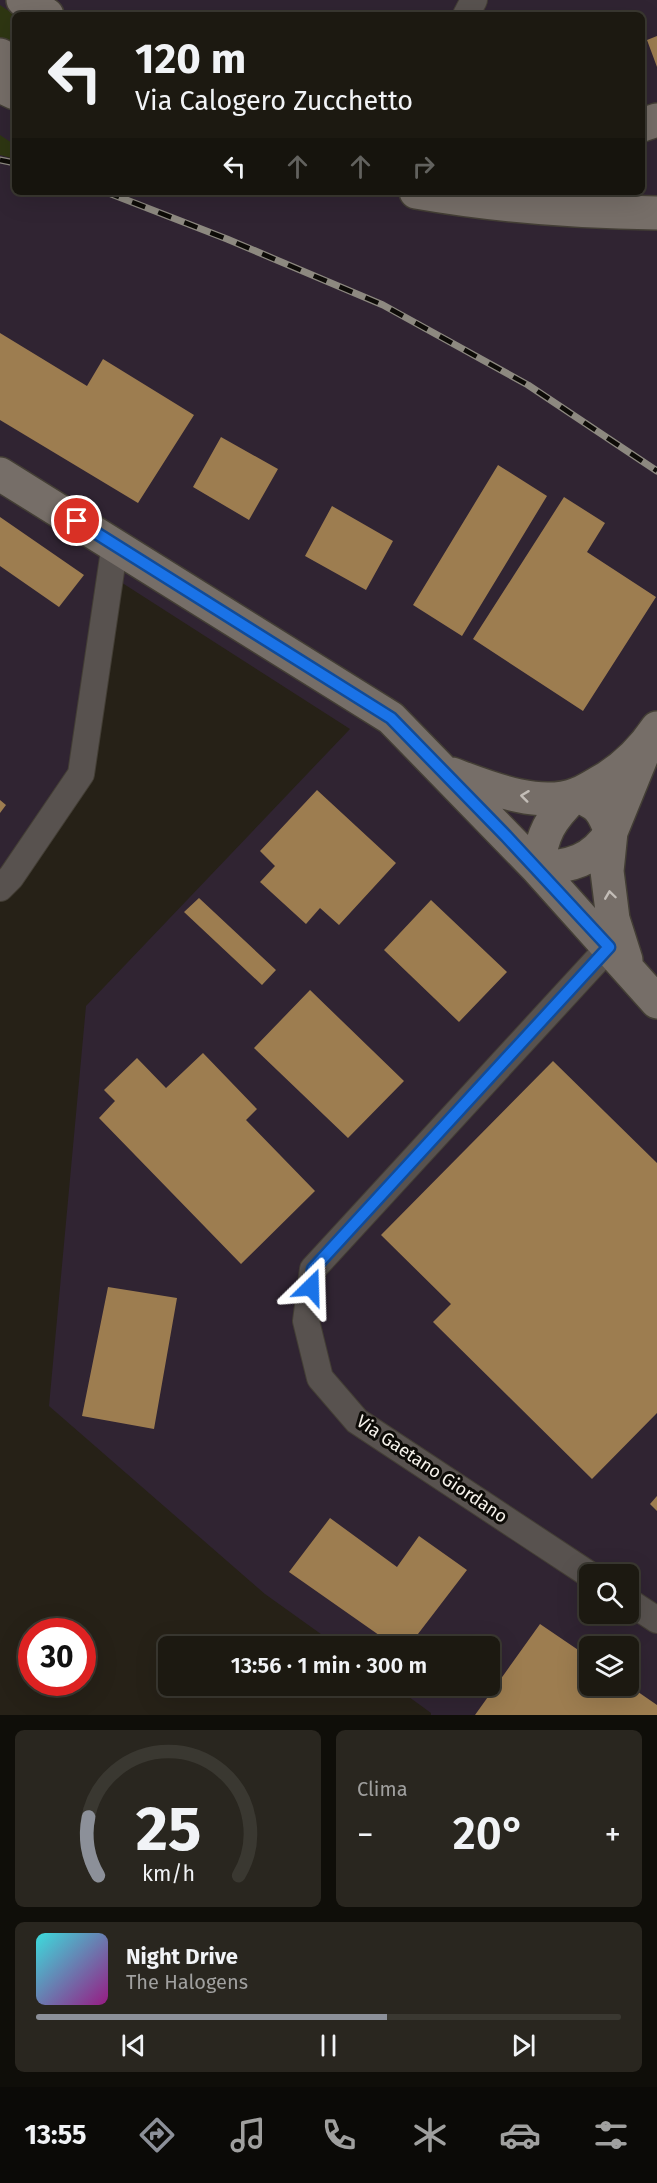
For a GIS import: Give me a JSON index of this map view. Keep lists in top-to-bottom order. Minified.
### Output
{"streets":{"street":["Via Gaetano Giordano"]},"page":{"turn":["120 m","Via Calogero Zucchetto"],"limit":"30","trip":"13:56 · 1 min · 300 m","tile":"Clima","heat":["−","20°","+"],"song":["Night Drive","The Halogens"],"tabs":"13:55","gauge":["25","km/h"]}}
